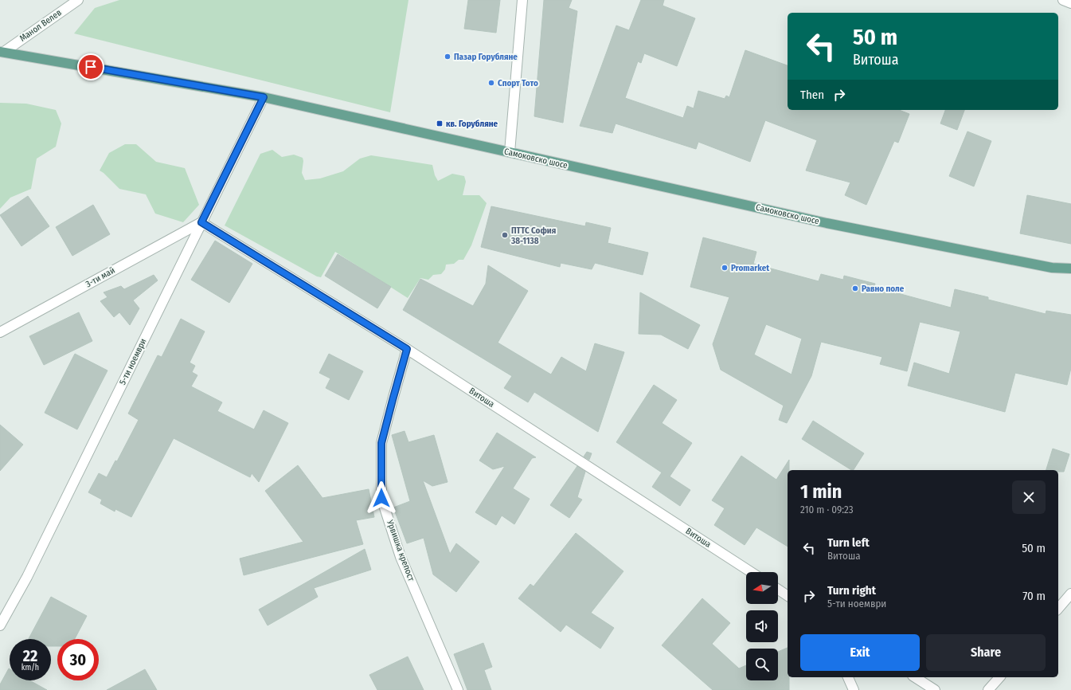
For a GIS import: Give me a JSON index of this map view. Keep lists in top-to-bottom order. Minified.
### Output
{"streets":{"main road":["Самоковско шосе"],"street":["Манол Велев","3-ти май","5-ти ноември","Витоша","Урвишка крепост"]},"crossings":[["Манол Велев","Самоковско шосе"],["Самоковско шосе","5-ти ноември"],["3-ти май","5-ти ноември"],["3-ти май","Витоша"],["5-ти ноември","Витоша"],["Витоша","Урвишка крепост"]],"places":{"other":["Пазар Горубляне","Спорт Тото","ПТТС София 38-1138","Promarket","Равно поле"],"transit":["кв. Горубляне"]},"north":"left","page":{"turn":["50 m","Витоша"],"then":"Then","heading":["1 min","210 m · 09:23"],"list":[{"name":"Turn left","note":"Витоша","value":"50 m"},{"name":"Turn right","note":"5-ти ноември","value":"70 m"}],"buttons":["Exit","Share"],"speed":"22 km/h","limit":"30"}}
